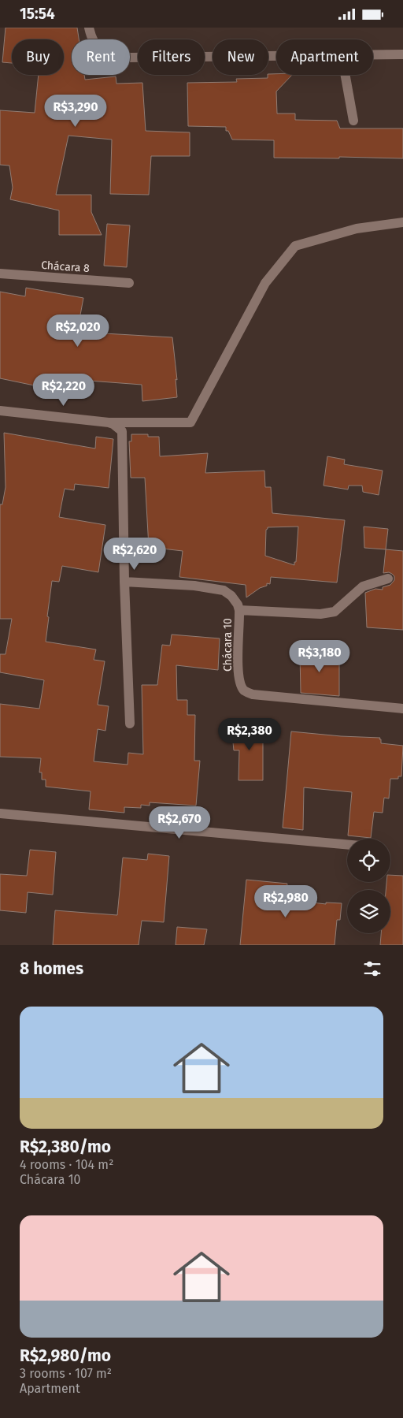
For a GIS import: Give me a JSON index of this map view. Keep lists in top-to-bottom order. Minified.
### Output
{"streets":{"street":["Chácara 8","Chácara 10"]},"page":{"status":"15:54","chip":["Buy","Rent","Filters","New","Apartment"],"price":["R$3,290","R$2,020","R$2,220","R$2,620","R$3,180","R$2,380","R$2,670","R$2,980"],"heading":"8 homes","list":[{"name":"R$2,380/mo","note":"4 rooms · 104 m² · Chácara 10"},{"name":"R$2,980/mo","note":"3 rooms · 107 m² · Apartment"}]}}
